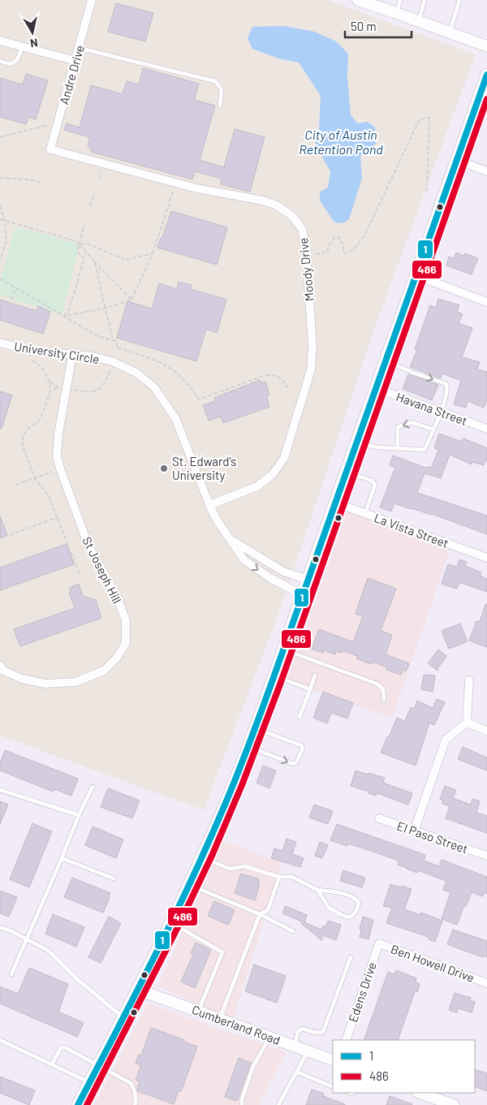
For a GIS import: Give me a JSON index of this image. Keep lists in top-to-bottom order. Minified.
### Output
{"streets":{"street":["Andre Drive","Moody Drive","University Circle","Havana Street","La Vista Street","St Joseph Hill","El Paso Street","Ben Howell Drive","Edens Drive","Cumberland Road"]},"crossings":[["Andre Drive","Moody Drive"],["Moody Drive","University Circle"],["University Circle","St Joseph Hill"],["Ben Howell Drive","Edens Drive"]],"water":["City of Austin Retention Pond"],"places":["St. Edward's University"],"lines":["transit line 1","transit line 486"],"legend":["1","486"],"scale_bar":"50 m","north":"bottom"}
